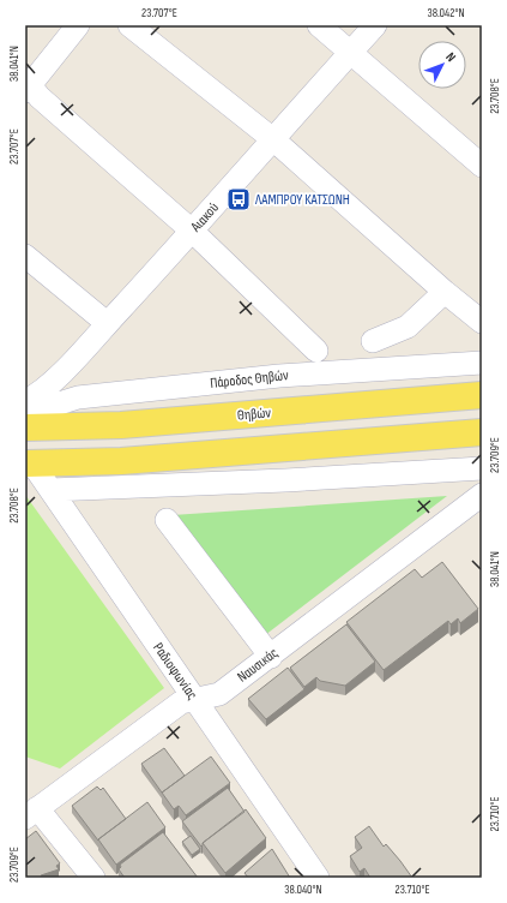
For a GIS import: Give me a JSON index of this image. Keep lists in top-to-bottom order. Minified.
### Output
{"streets":{"main road":["Θηβών"],"street":["Αιακού","Πάροδος Θηβών","Ναυσικάς","Ραδιοφωνίας"]},"crossings":[["Πάροδος Θηβών","Θηβών"],["Ναυσικάς","Ραδιοφωνίας"]],"places":{"bus stop":["ΛΑΜΠΡΟΥ ΚΑΤΣΩΝΗ"]},"north":"top right","coordinates":["23.707°E","38.042°N","38.041°N","23.708°E","23.709°E","23.710°E","38.040°N"]}
